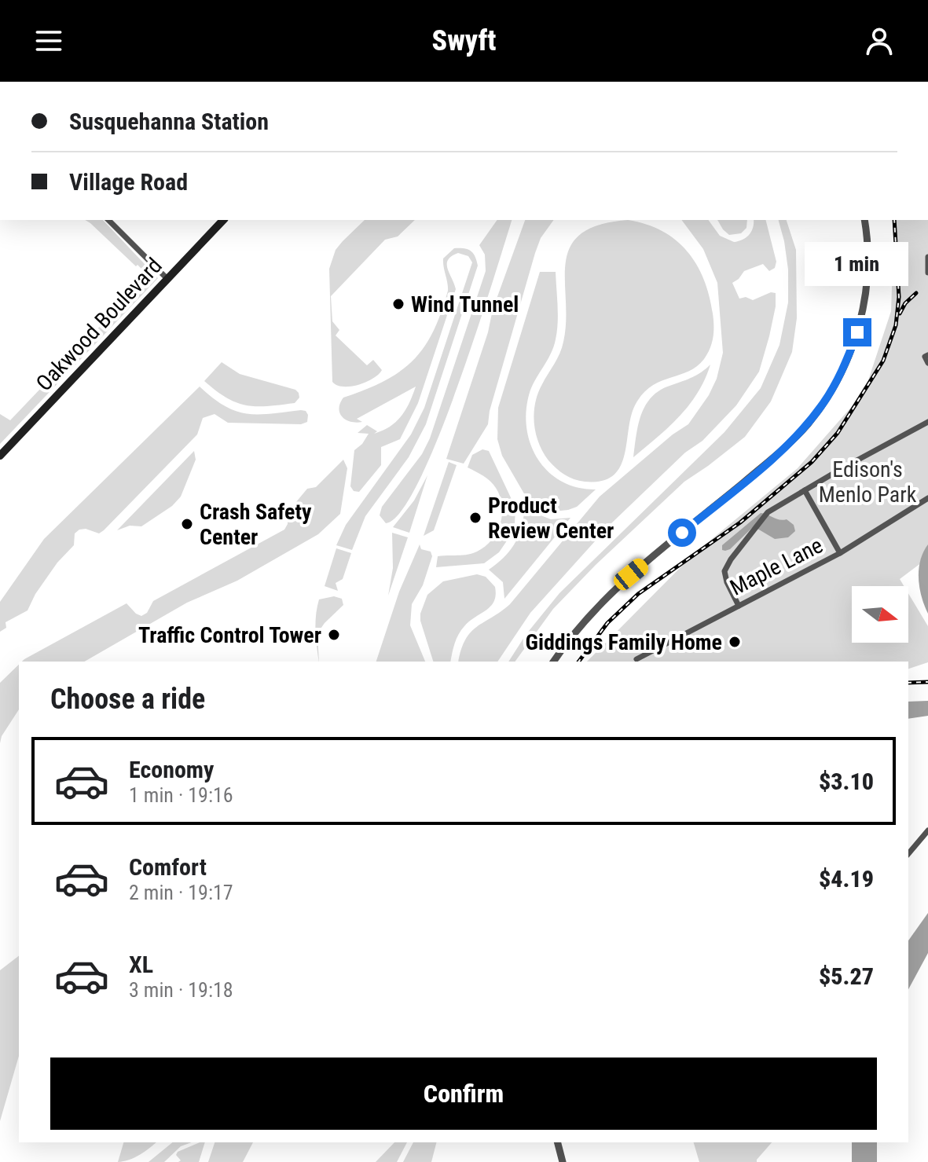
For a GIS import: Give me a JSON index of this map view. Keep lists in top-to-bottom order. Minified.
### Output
{"streets":{"main road":["Oakwood Boulevard"],"street":["Maple Lane"]},"parks":["Edison's Menlo Park"],"places":["Wind Tunnel","Product Review Center","Crash Safety Center","Traffic Control Tower","Giddings Family Home"],"north":"right","page":{"header":"Swyft","banner":["Susquehanna Station","Village Road"],"bubble":"1 min","heading":"Choose a ride","list":[{"name":"Economy","note":"1 min · 19:16","value":"$3.10"},{"name":"Comfort","note":"2 min · 19:17","value":"$4.19"},{"name":"XL","note":"3 min · 19:18","value":"$5.27"}],"buttons":"Confirm"}}
